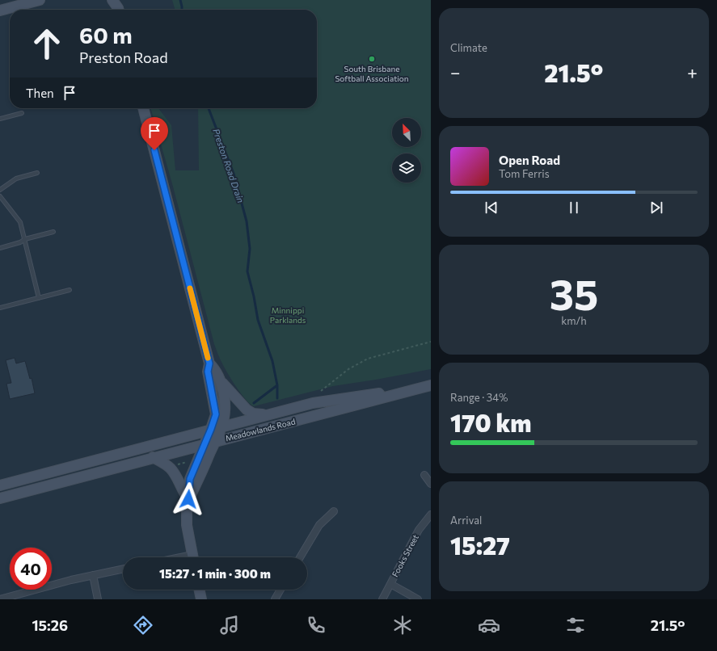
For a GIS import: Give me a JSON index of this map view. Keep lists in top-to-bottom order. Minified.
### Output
{"streets":{"main road":["Meadowlands Road"],"street":["Fooks Street"]},"water":["Preston Road Drain"],"parks":["Minnippi Parklands"],"places":["South Brisbane Softball Association"],"north":"top left","page":{"tile":["Climate",["35","km/h"],["Range · 34%","170 km"],["Arrival","15:27"]],"turn":["60 m","Preston Road"],"heat":["−","21.5°","+"],"then":"Then","song":["Open Road","Tom Ferris"],"limit":"40","trip":"15:27 · 1 min · 300 m","tabs":["15:26","21.5°"]}}
